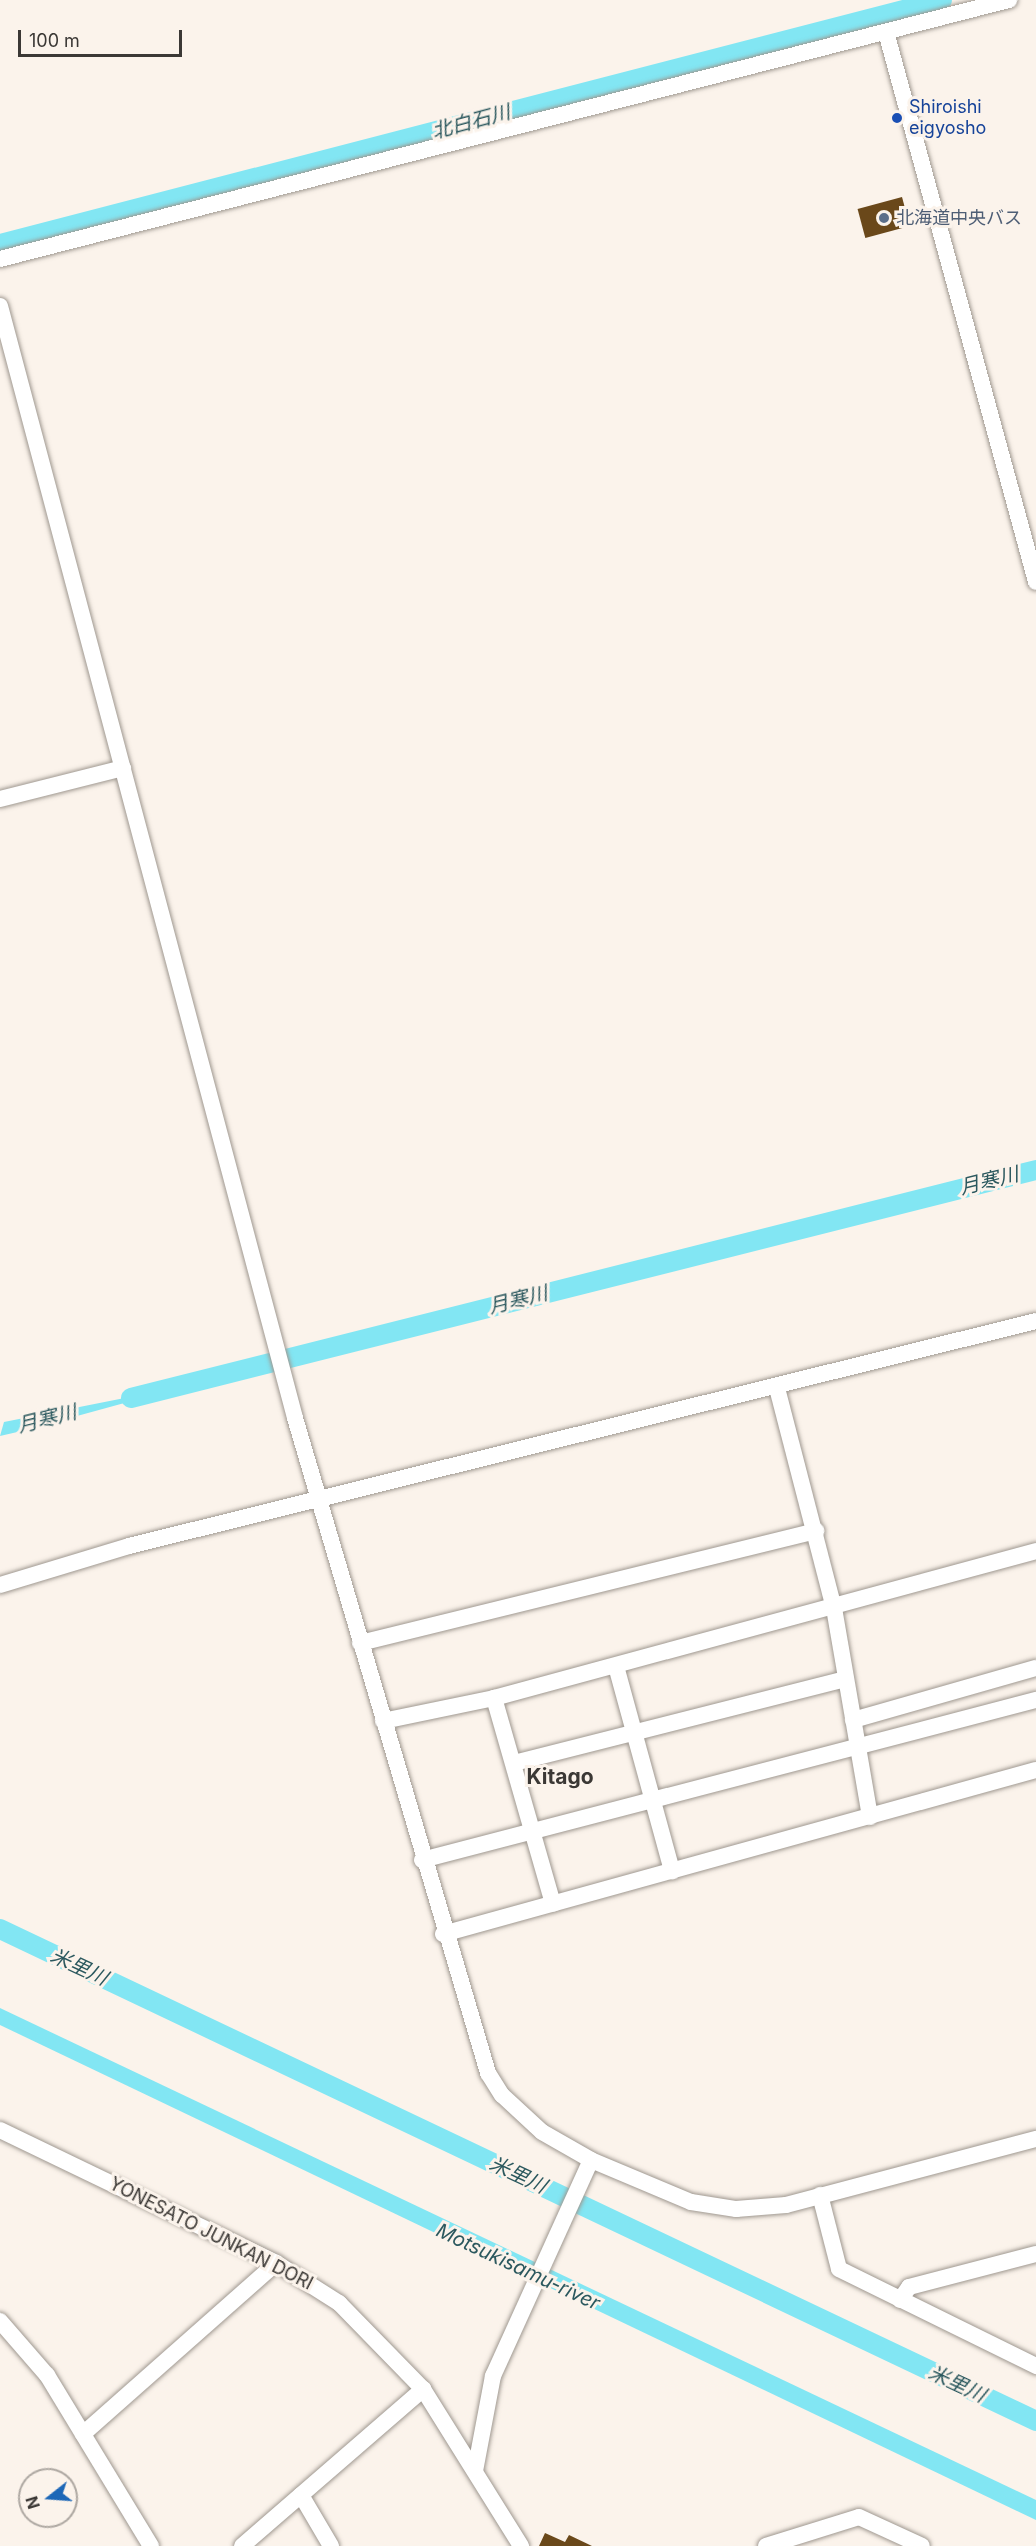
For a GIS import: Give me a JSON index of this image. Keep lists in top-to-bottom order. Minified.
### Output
{"streets":{"street":["YONESATO JUNKAN DORI"]},"districts":["Kitago"],"water":["北白石川","月寒川","米里川","Motsukisamu-river"],"places":["Shiroishi eigyosho","北海道中央バス"],"scale_bar":"100 m","north":"left"}
